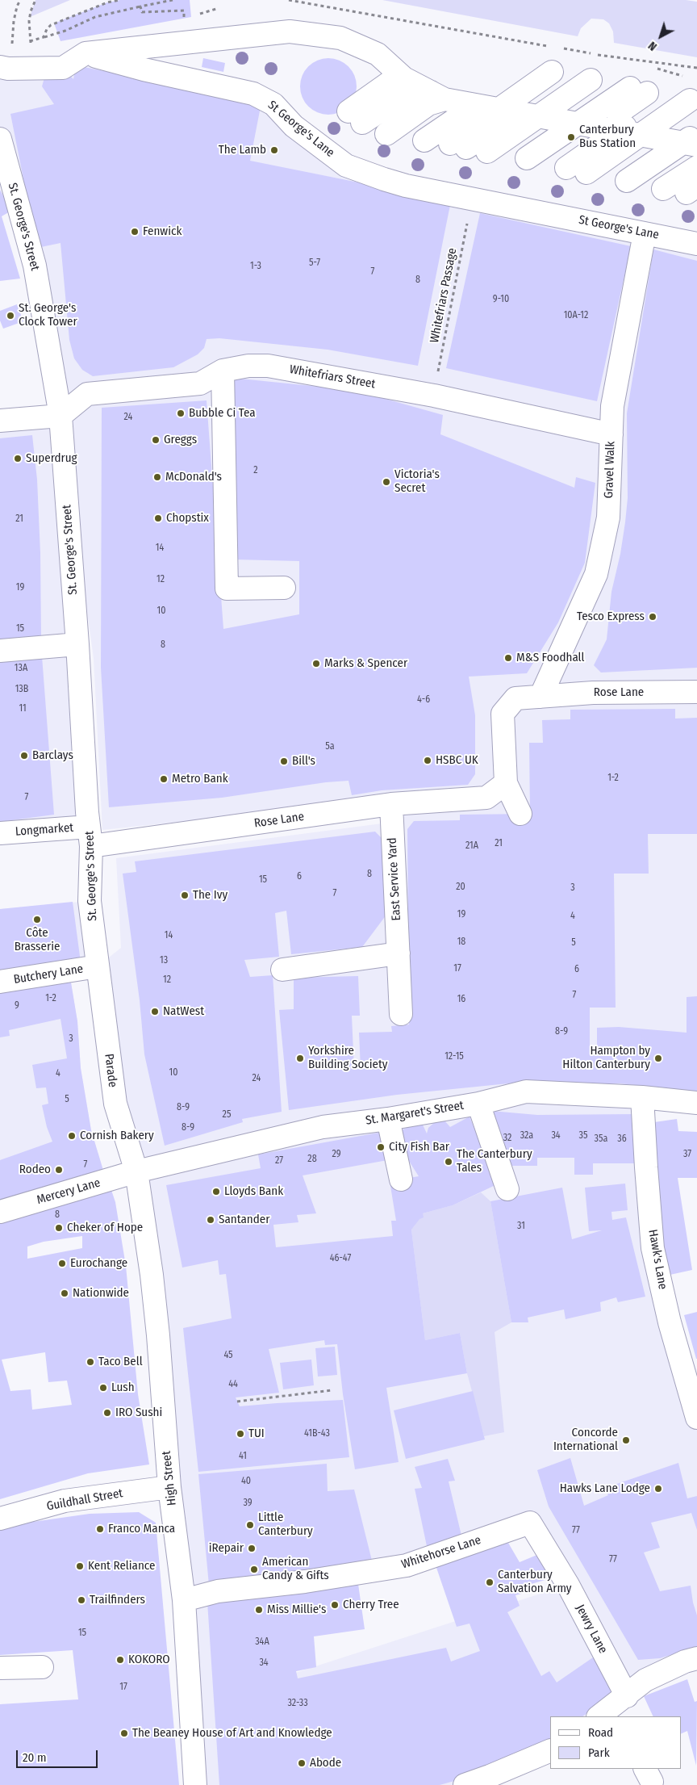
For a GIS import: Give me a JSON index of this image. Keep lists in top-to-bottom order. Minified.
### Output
{"streets":{"street":["St George's Lane","St. George's Street","Whitefriars Street","Gravel Walk","Rose Lane","Longmarket","East Service Yard","Butchery Lane","Parade","St. Margaret's Street","Mercery Lane","Hawk's Lane","High Street","Guildhall Street","Whitehorse Lane","Jewry Lane"],"path":["Whitefriars Passage"]},"crossings":[["St George's Lane","Whitefriars Passage"],["St George's Lane","Gravel Walk"],["St. George's Street","Whitefriars Street"],["St. George's Street","Rose Lane"],["St. George's Street","Longmarket"],["St. George's Street","Butchery Lane"],["St. George's Street","Parade"],["Whitefriars Passage","Whitefriars Street"],["Whitefriars Street","Gravel Walk"],["Gravel Walk","Rose Lane"],["Rose Lane","Longmarket"],["Rose Lane","East Service Yard"],["Butchery Lane","Parade"],["Parade","St. Margaret's Street"],["Parade","Mercery Lane"],["Parade","High Street"],["St. Margaret's Street","Mercery Lane"],["St. Margaret's Street","Hawk's Lane"],["St. Margaret's Street","High Street"],["Mercery Lane","High Street"],["High Street","Guildhall Street"],["High Street","Whitehorse Lane"],["Whitehorse Lane","Jewry Lane"]],"places":["Canterbury Bus Station","The Lamb","Fenwick","St. George's Clock Tower","Bubble Ci Tea","Greggs","Superdrug","McDonald's","Victoria's Secret","Chopstix","Tesco Express","M&S Foodhall","Marks & Spencer","Barclays","HSBC UK","Bill's","Metro Bank","The Ivy","Côte Brasserie","NatWest","Yorkshire Building Society","Hampton by Hilton Canterbury","Cornish Bakery","City Fish Bar","The Canterbury Tales","Rodeo","Lloyds Bank","Santander","Cheker of Hope","Eurochange","Nationwide","Taco Bell","Lush","IRO Sushi","TUI","Concorde International","Hawks Lane Lodge","Little Canterbury","Franco Manca","iRepair","Kent Reliance","American Candy & Gifts","Canterbury Salvation Army","Trailfinders","Cherry Tree","Miss Millie's","KOKORO","The Beaney House of Art and Knowledge","Abode"],"house_numbers":["5-7","1-3","7","8","9-10","10A-12","24","2","21","14","12","19","10","15","8","13A","13B","4-6","11","5a","1-2","7","21","21A","8","6","15","20","3","7","19","4","14","18","5","13","17","6","12","7","1-2","16","9","8-9","3","12-15","10","4","24","5","8-9","25","8-9","32a","34","35","32","35a","36","29","37","28","27","7","8","31","46-47","45","44","41B-43","41","40","39","77","77","15","34A","34","17","32-33"],"legend":["Road","Park"],"scale_bar":"20 m","north":"bottom left"}
